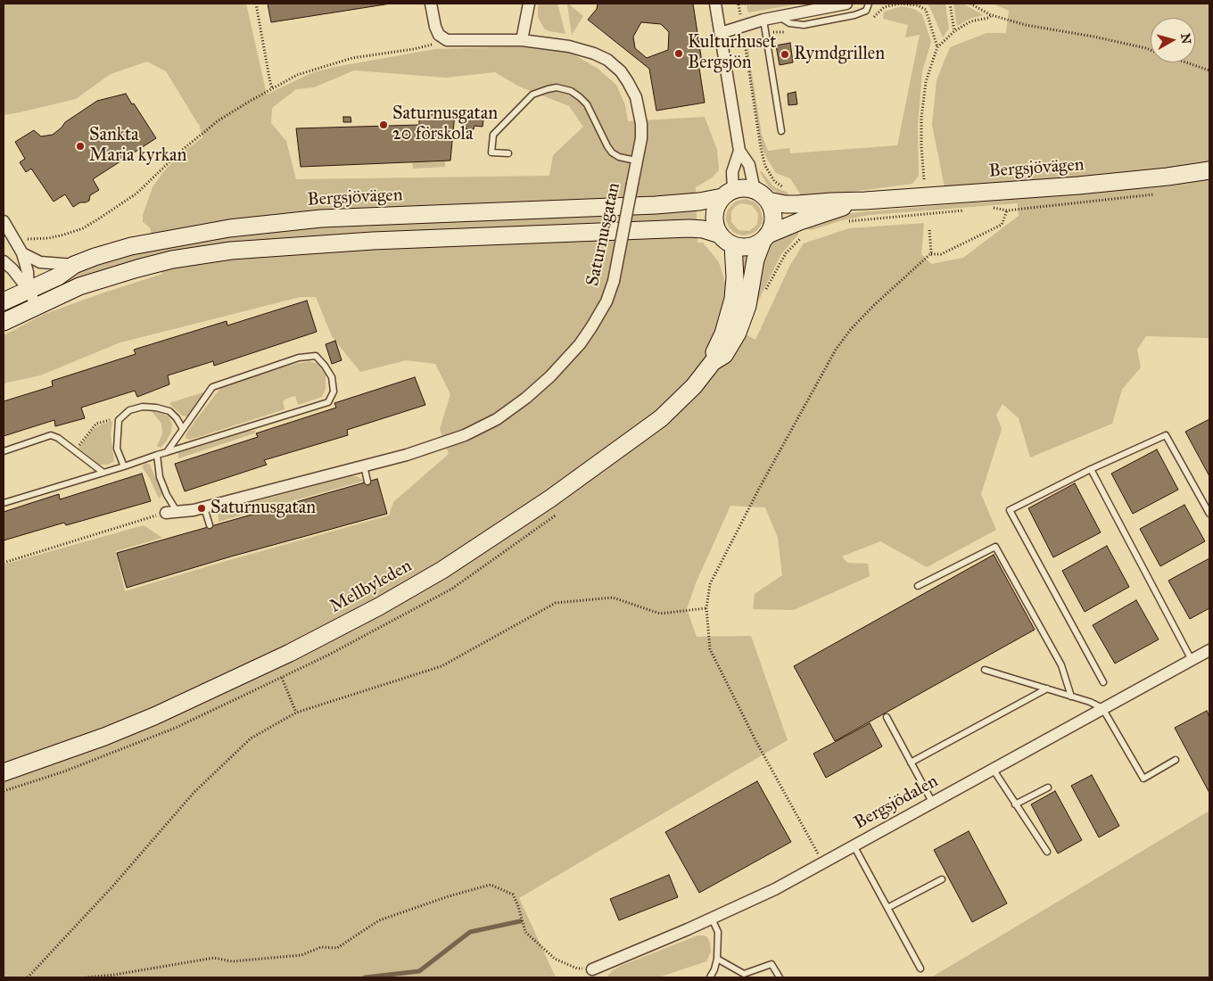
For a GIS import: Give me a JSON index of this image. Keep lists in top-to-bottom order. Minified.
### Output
{"streets":{"main road":["Bergsjövägen","Mellbyleden"],"street":["Saturnusgatan","Bergsjödalen"]},"crossings":[["Bergsjövägen","Mellbyleden"]],"places":["Kulturhuset Bergsjön","Rymdgrillen","Saturnusgatan 20 förskola","Sankta Maria kyrkan","Saturnusgatan"],"north":"right"}
